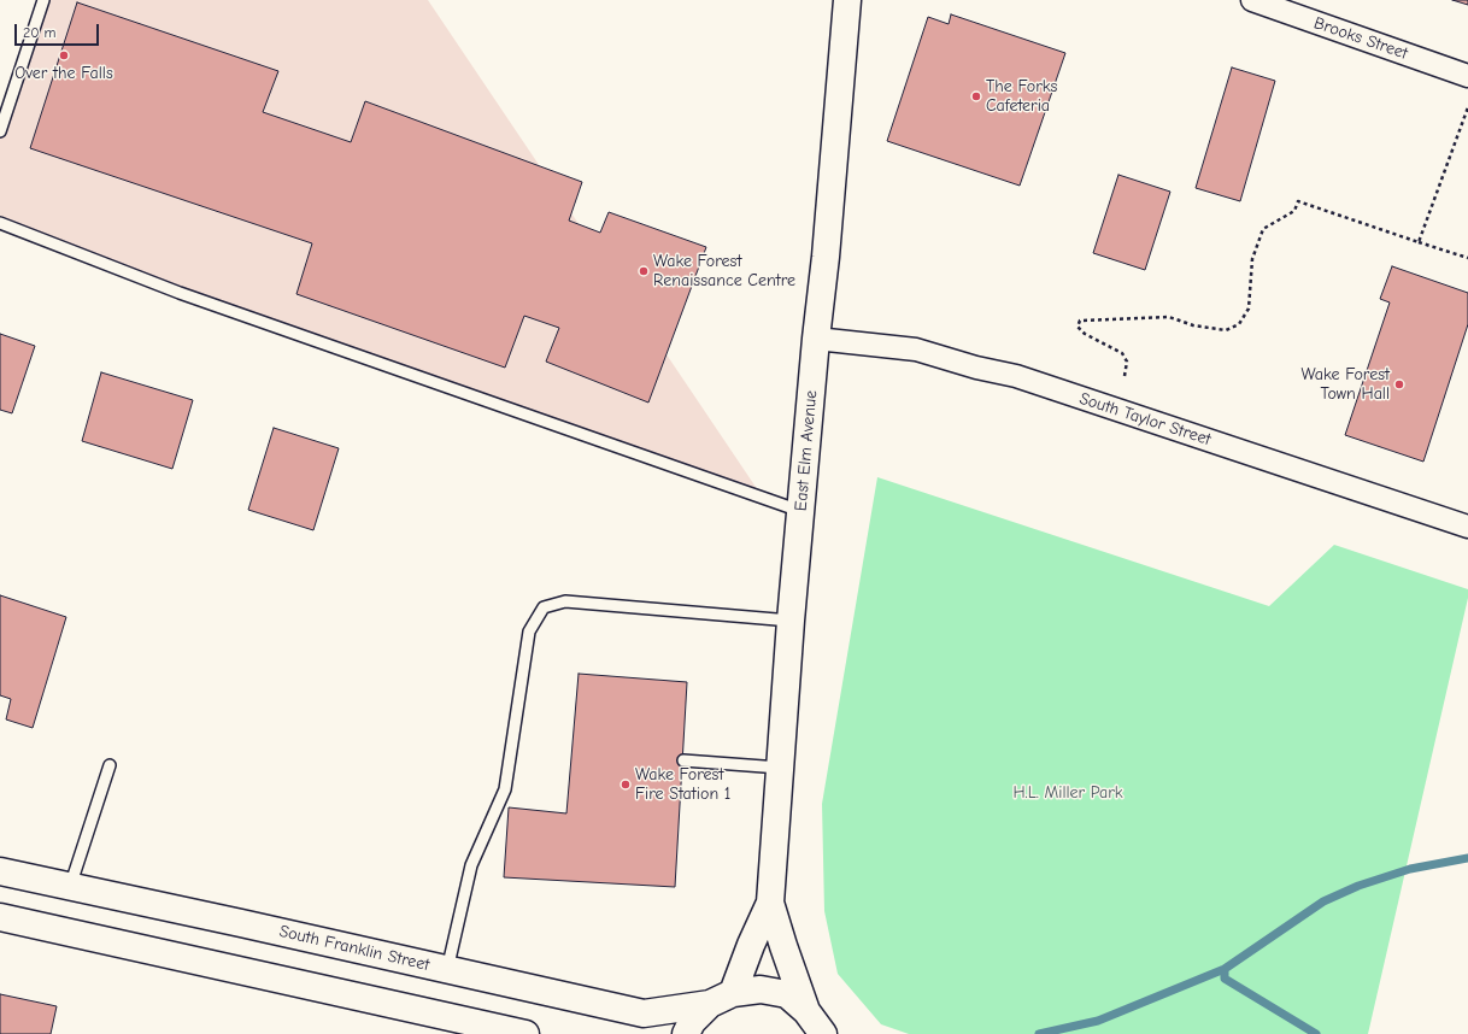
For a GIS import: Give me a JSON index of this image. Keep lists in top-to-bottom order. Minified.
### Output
{"streets":{"street":["Brooks Street","South Taylor Street","East Elm Avenue","South Franklin Street"]},"crossings":[["South Taylor Street","East Elm Avenue"]],"parks":["H.L. Miller Park"],"places":["Over the Falls","The Forks Cafeteria","Wake Forest Renaissance Centre","Wake Forest Town Hall","Wake Forest Fire Station 1"],"scale_bar":"20 m"}
